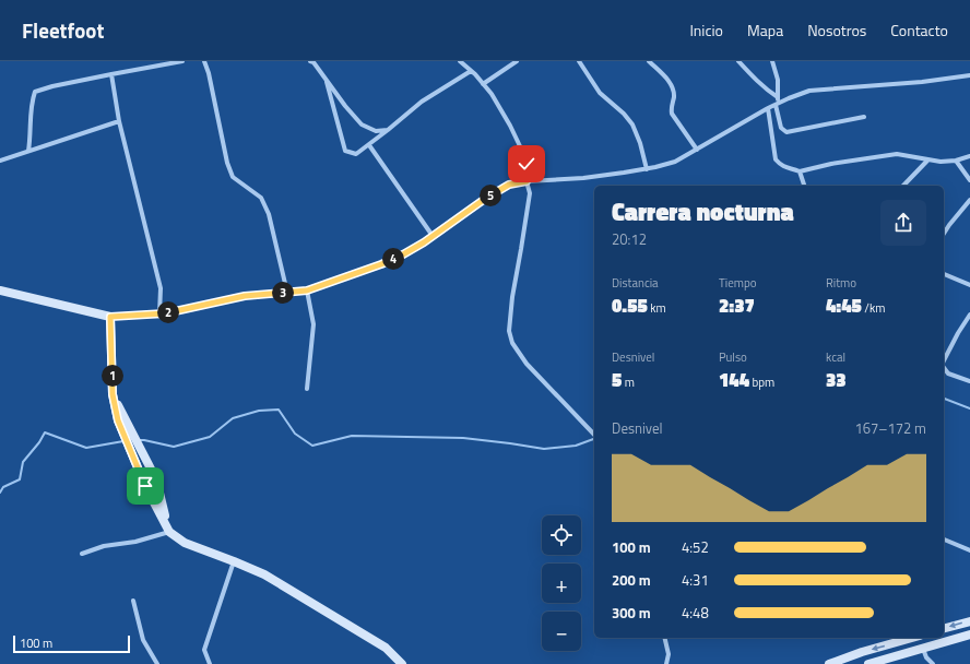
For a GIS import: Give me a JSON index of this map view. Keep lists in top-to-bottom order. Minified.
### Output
{"scale_bar":"100 m","page":{"header":"Fleetfoot","nav":["Inicio","Mapa","Nosotros","Contacto"],"pins":["5","4","3","2","1"],"heading":["Carrera nocturna","20:12"],"stats":[["Distancia","0.55 km"],["Tiempo","2:37"],["Ritmo","4:45 /km"],["Desnivel","5 m"],["Pulso","144 bpm"],["kcal","33"]],"chart":["Desnivel","167–172 m"],"map_buttons":["+","−"],"list":[{"name":"100 m","note":"4:52"},{"name":"200 m","note":"4:31"},{"name":"300 m","note":"4:48"}],"scale":"100 m"}}
